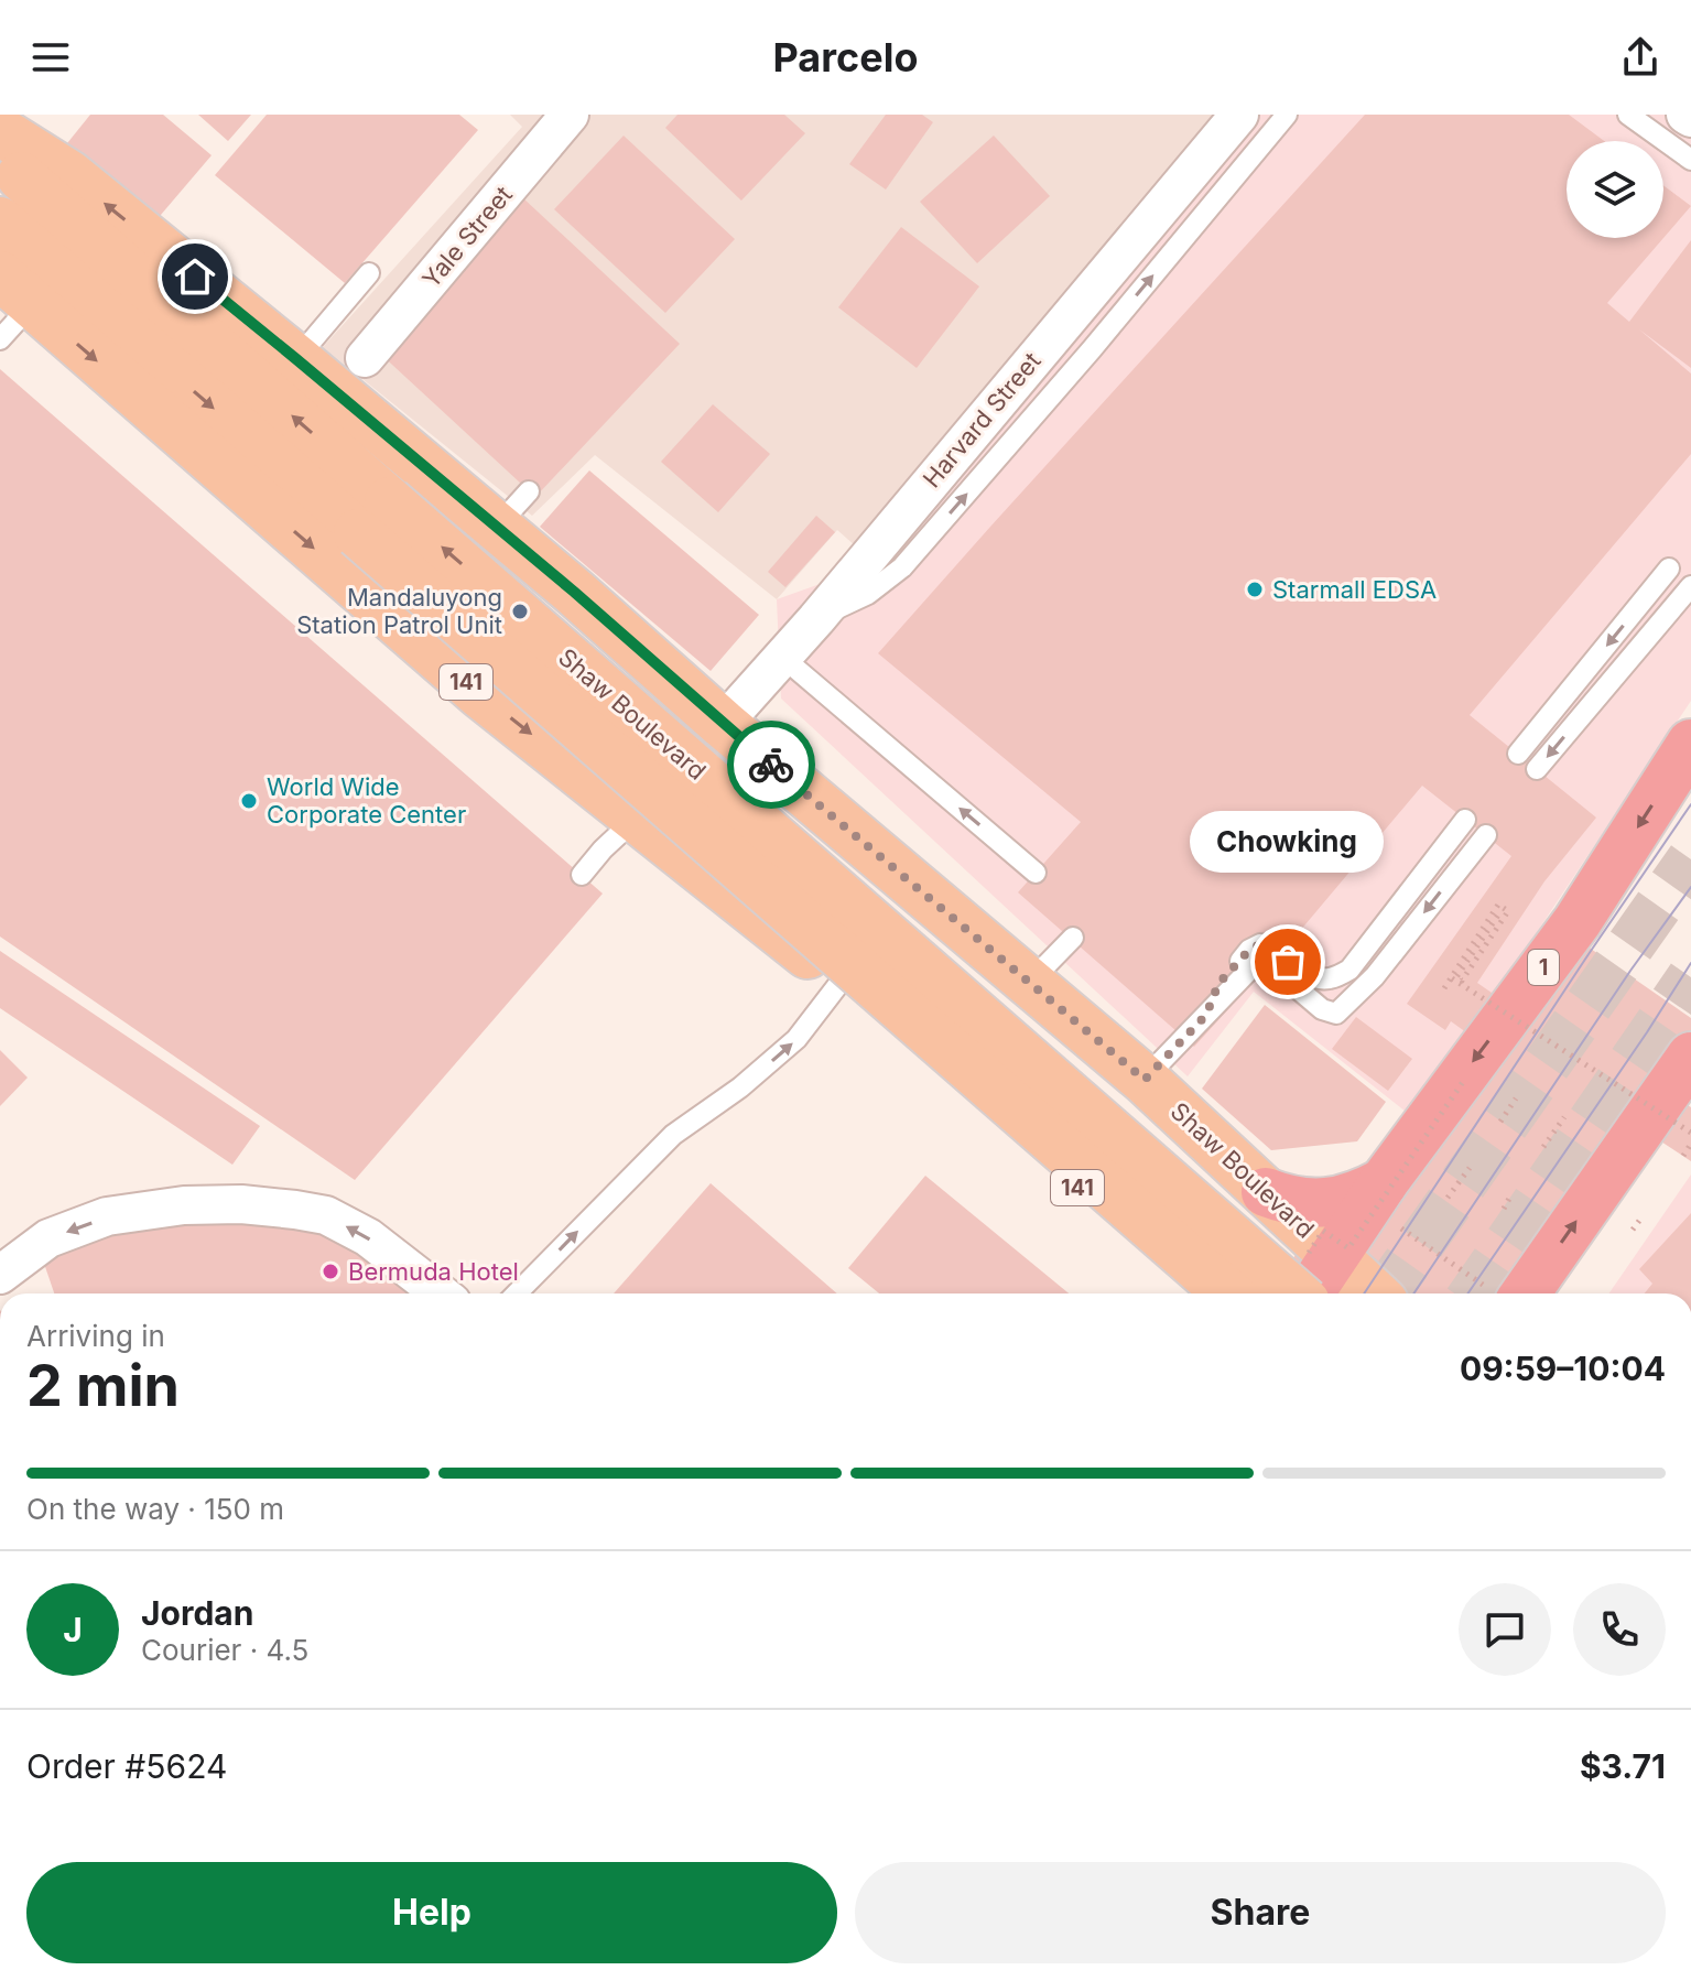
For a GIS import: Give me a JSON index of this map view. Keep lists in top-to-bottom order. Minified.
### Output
{"streets":{"highway":["1"],"main road":["141","Shaw Boulevard"],"street":["Yale Street","Harvard Street"]},"crossings":[["Harvard Street","Shaw Boulevard"],["Shaw Boulevard","1"]],"places":["Starmall EDSA","Mandaluyong Station Patrol Unit","World Wide Corporate Center","Chowking","Bermuda Hotel"],"page":{"header":"Parcelo","bubble":"Chowking","heading":["2 min","Arriving in","09:59–10:04"],"panel":["Jordan","Courier · 4.5","Order #5624","$3.71"],"bar":"On the way · 150 m","round":"J","buttons":["Help","Share"]}}
